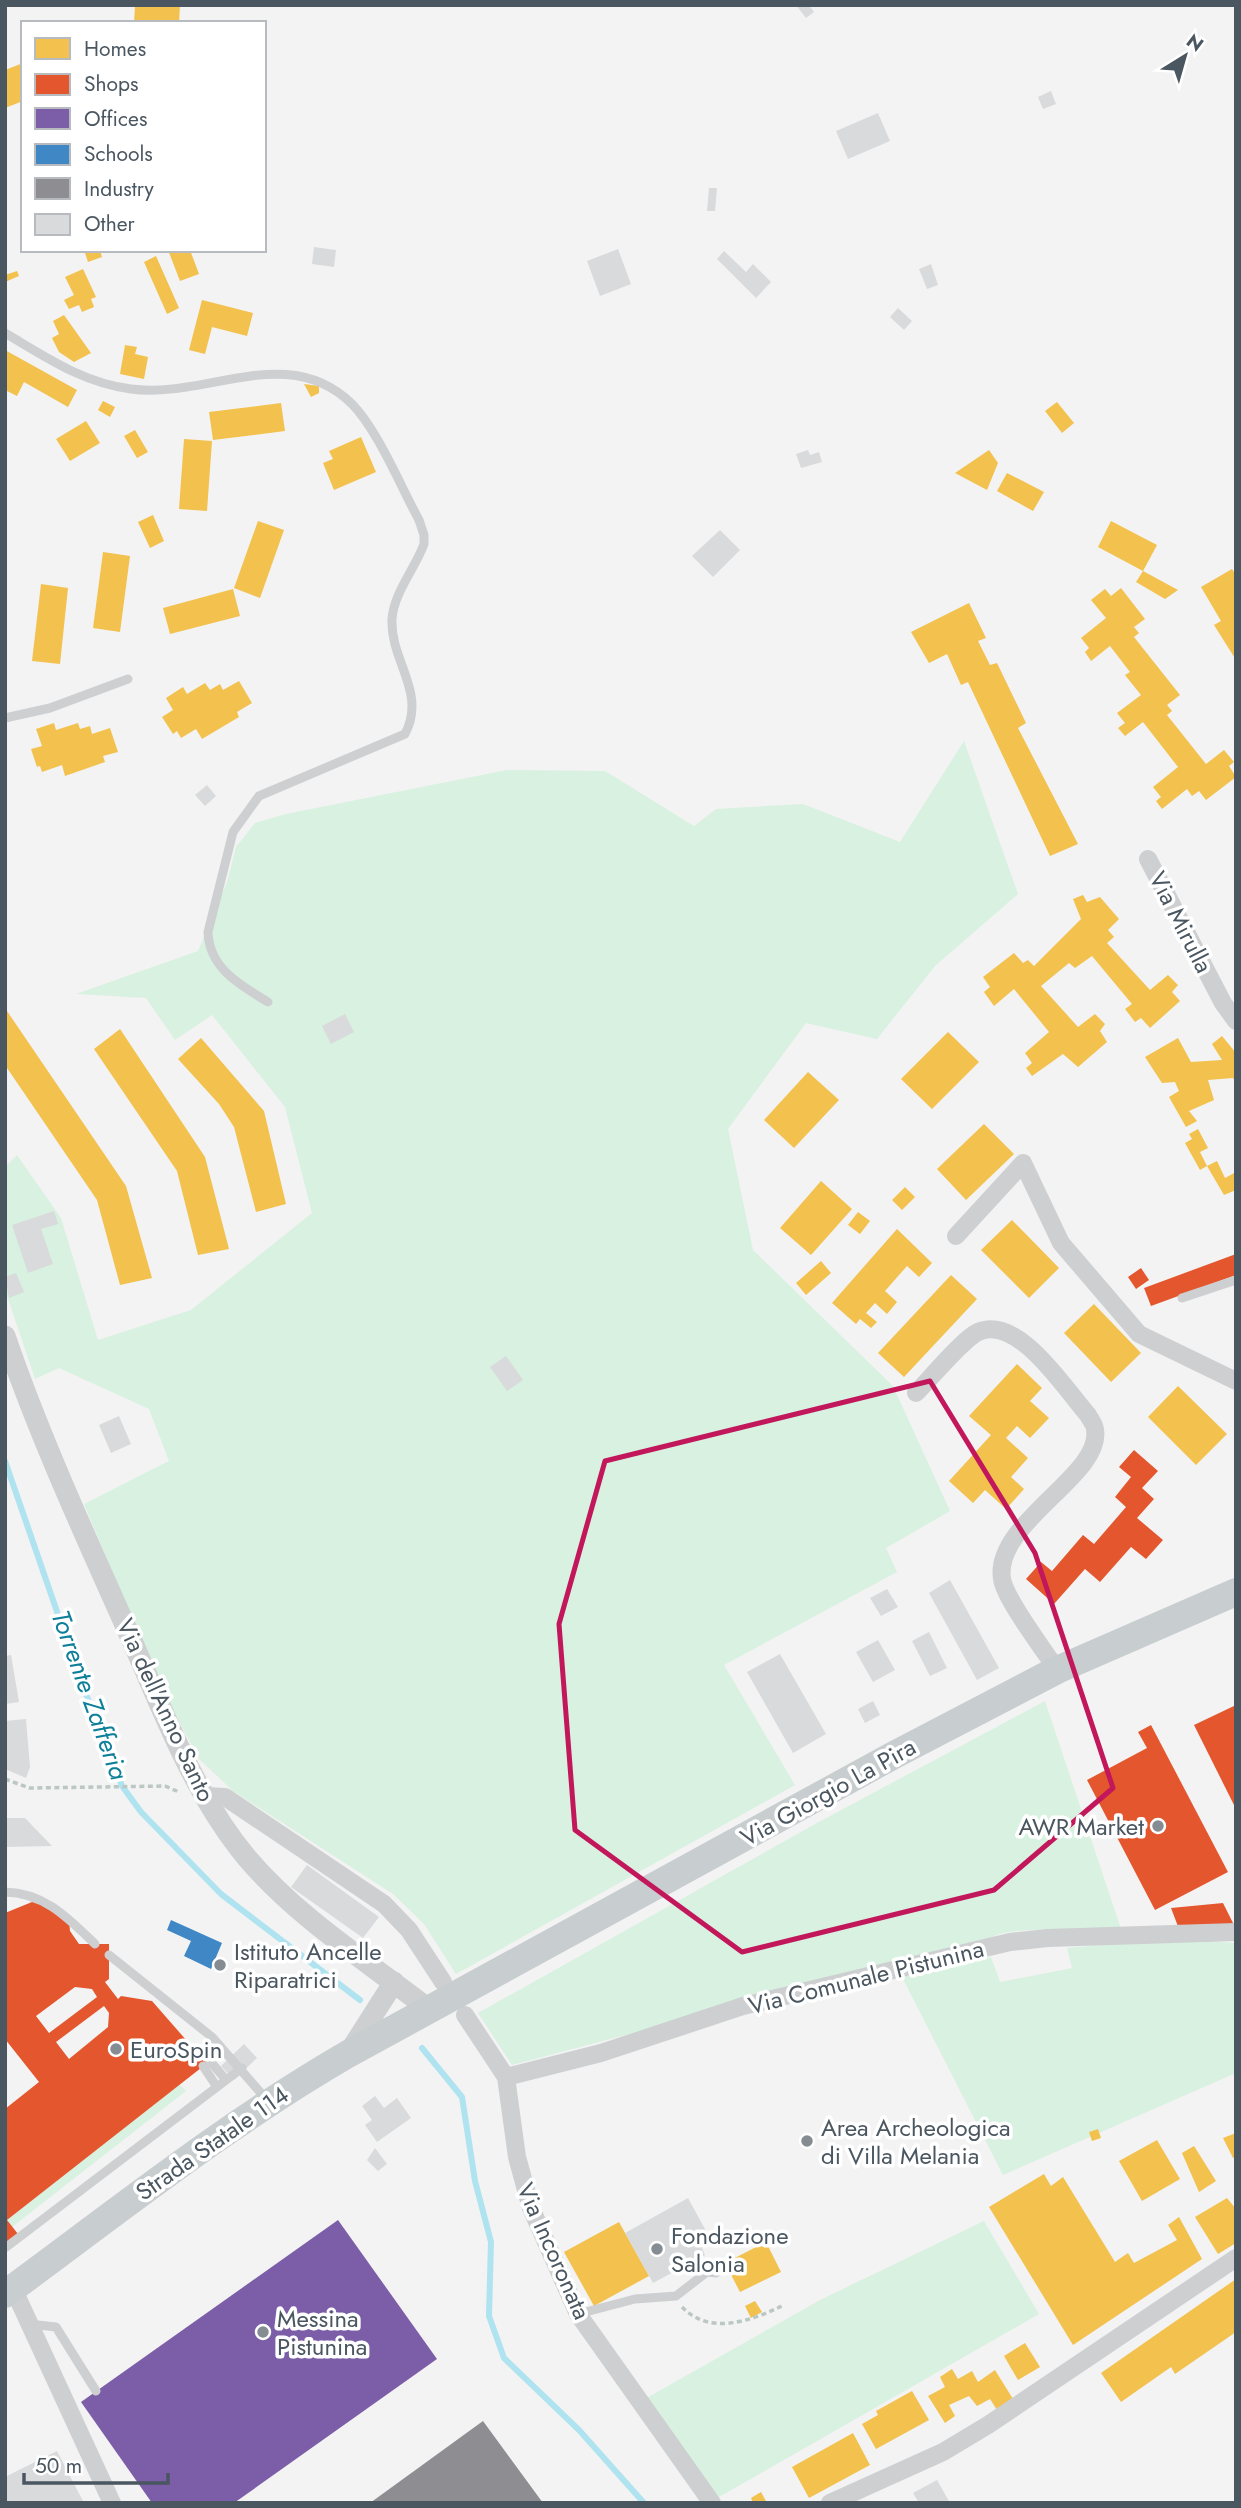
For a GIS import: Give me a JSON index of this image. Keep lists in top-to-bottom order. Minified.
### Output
{"streets":{"main road":["Via Giorgio La Pira","Strada Statale 114"],"street":["Via Mirulla","Via dell'Anno Santo","Via Comunale Pistunina","Via Incoronata"]},"crossings":[["Via dell'Anno Santo","Via Giorgio La Pira"],["Via dell'Anno Santo","Strada Statale 114"],["Via Giorgio La Pira","Strada Statale 114"],["Via Comunale Pistunina","Via Incoronata"]],"water":["Torrente Zafferia"],"places":["AWR Market","Istituto Ancelle Riparatrici","EuroSpin","Area Archeologica di Villa Melania","Fondazione Salonia","Messina Pistunina"],"legend":["Homes","Shops","Offices","Schools","Industry","Other"],"scale_bar":"50 m","north":"top right"}
